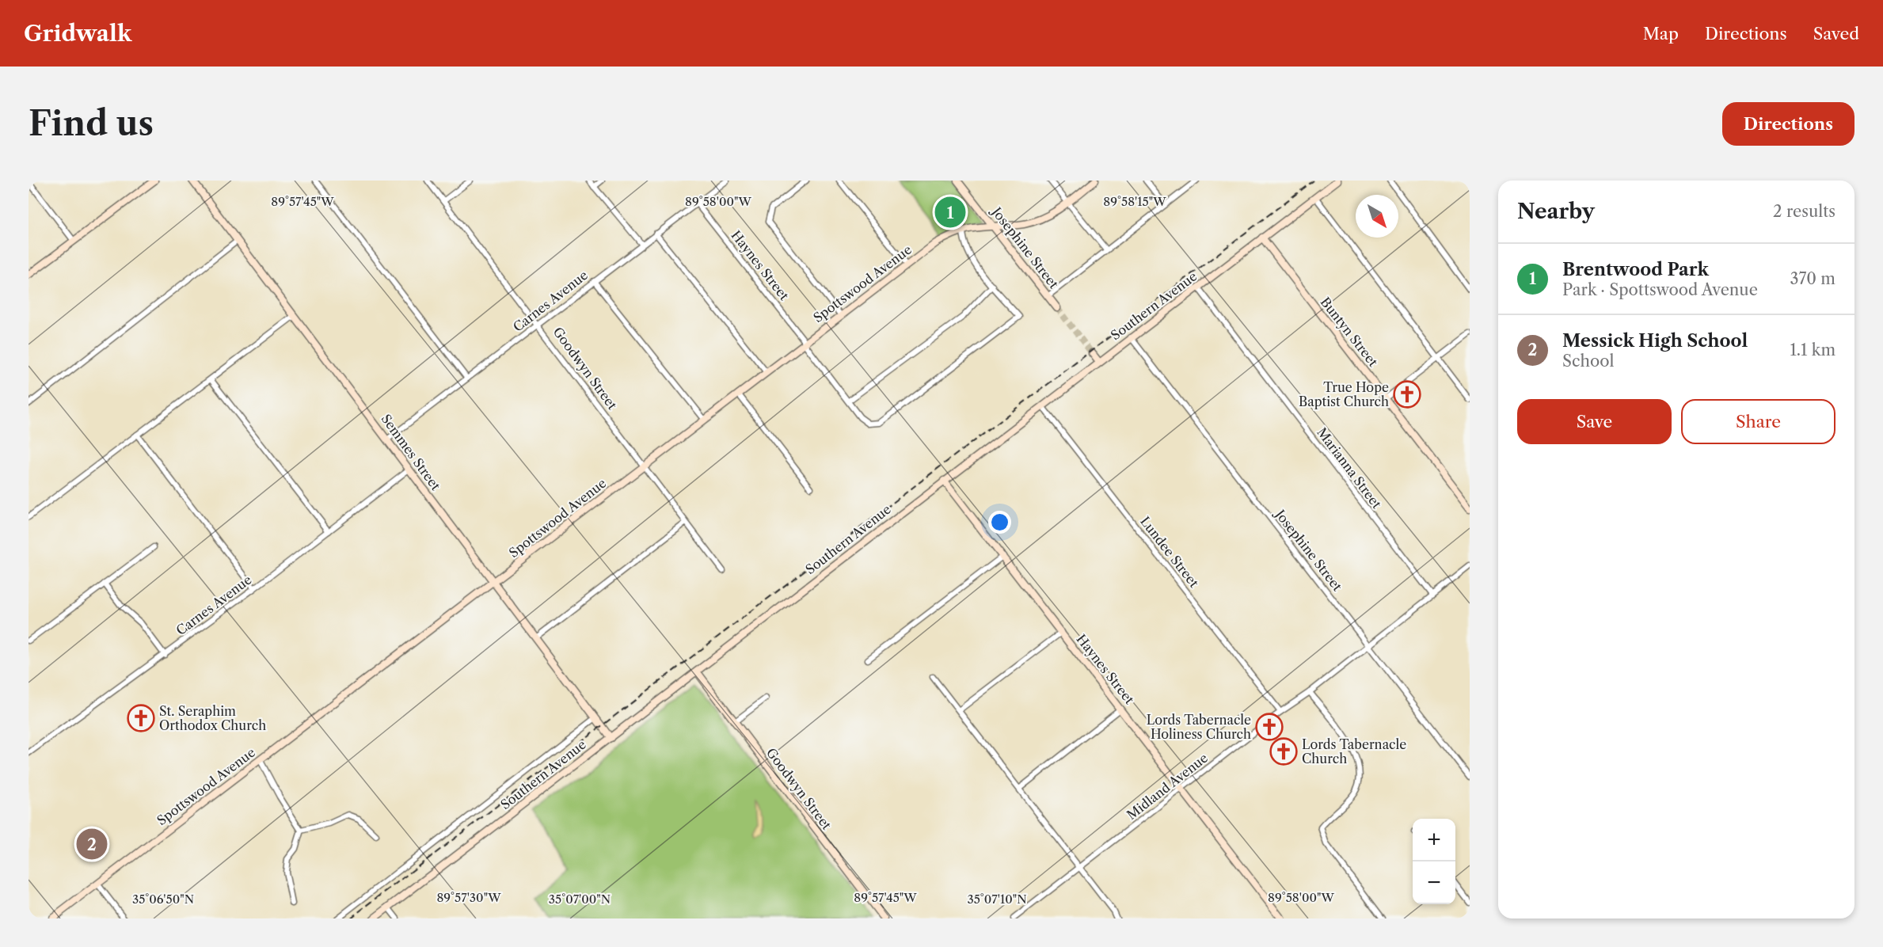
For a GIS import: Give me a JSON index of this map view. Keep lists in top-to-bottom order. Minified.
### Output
{"streets":{"street":["Josephine Street","Haynes Street","Spottswood Avenue","Carnes Avenue","Southern Avenue","Buntyn Street","Goodwyn Street","Semmes Street","Marianna Street","Lundee Street","Midland Avenue"]},"crossings":[["Josephine Street","Spottswood Avenue"],["Josephine Street","Southern Avenue"],["Josephine Street","Midland Avenue"],["Haynes Street","Spottswood Avenue"],["Haynes Street","Carnes Avenue"],["Haynes Street","Southern Avenue"],["Haynes Street","Midland Avenue"],["Spottswood Avenue","Goodwyn Street"],["Spottswood Avenue","Semmes Street"],["Carnes Avenue","Goodwyn Street"],["Carnes Avenue","Semmes Street"],["Southern Avenue","Buntyn Street"],["Southern Avenue","Goodwyn Street"],["Southern Avenue","Semmes Street"],["Southern Avenue","Marianna Street"],["Southern Avenue","Lundee Street"],["Marianna Street","Midland Avenue"],["Lundee Street","Midland Avenue"]],"places":{"church":["True Hope Baptist Church","St. Seraphim Orthodox Church","Lords Tabernacle Holiness Church","Lords Tabernacle Church"]},"north":"bottom right","page":{"header":"Gridwalk","nav":["Map","Directions","Saved"],"buttons":["Directions",["Save","Share"]],"title":"Find us","heading":["Nearby","2 results"],"pins":["1","2"],"list":[{"mark":"1","name":"Brentwood Park","note":"Park · Spottswood Avenue","value":"370 m"},{"mark":"2","name":"Messick High School","note":"School","value":"1.1 km"}],"map_buttons":["+","−"]},"coordinates":["89°57'45\"W","89°58'00\"W","89°58'15\"W","89°57'30\"W","35°06'50\"N","35°07'00\"N","35°07'10\"N"]}
